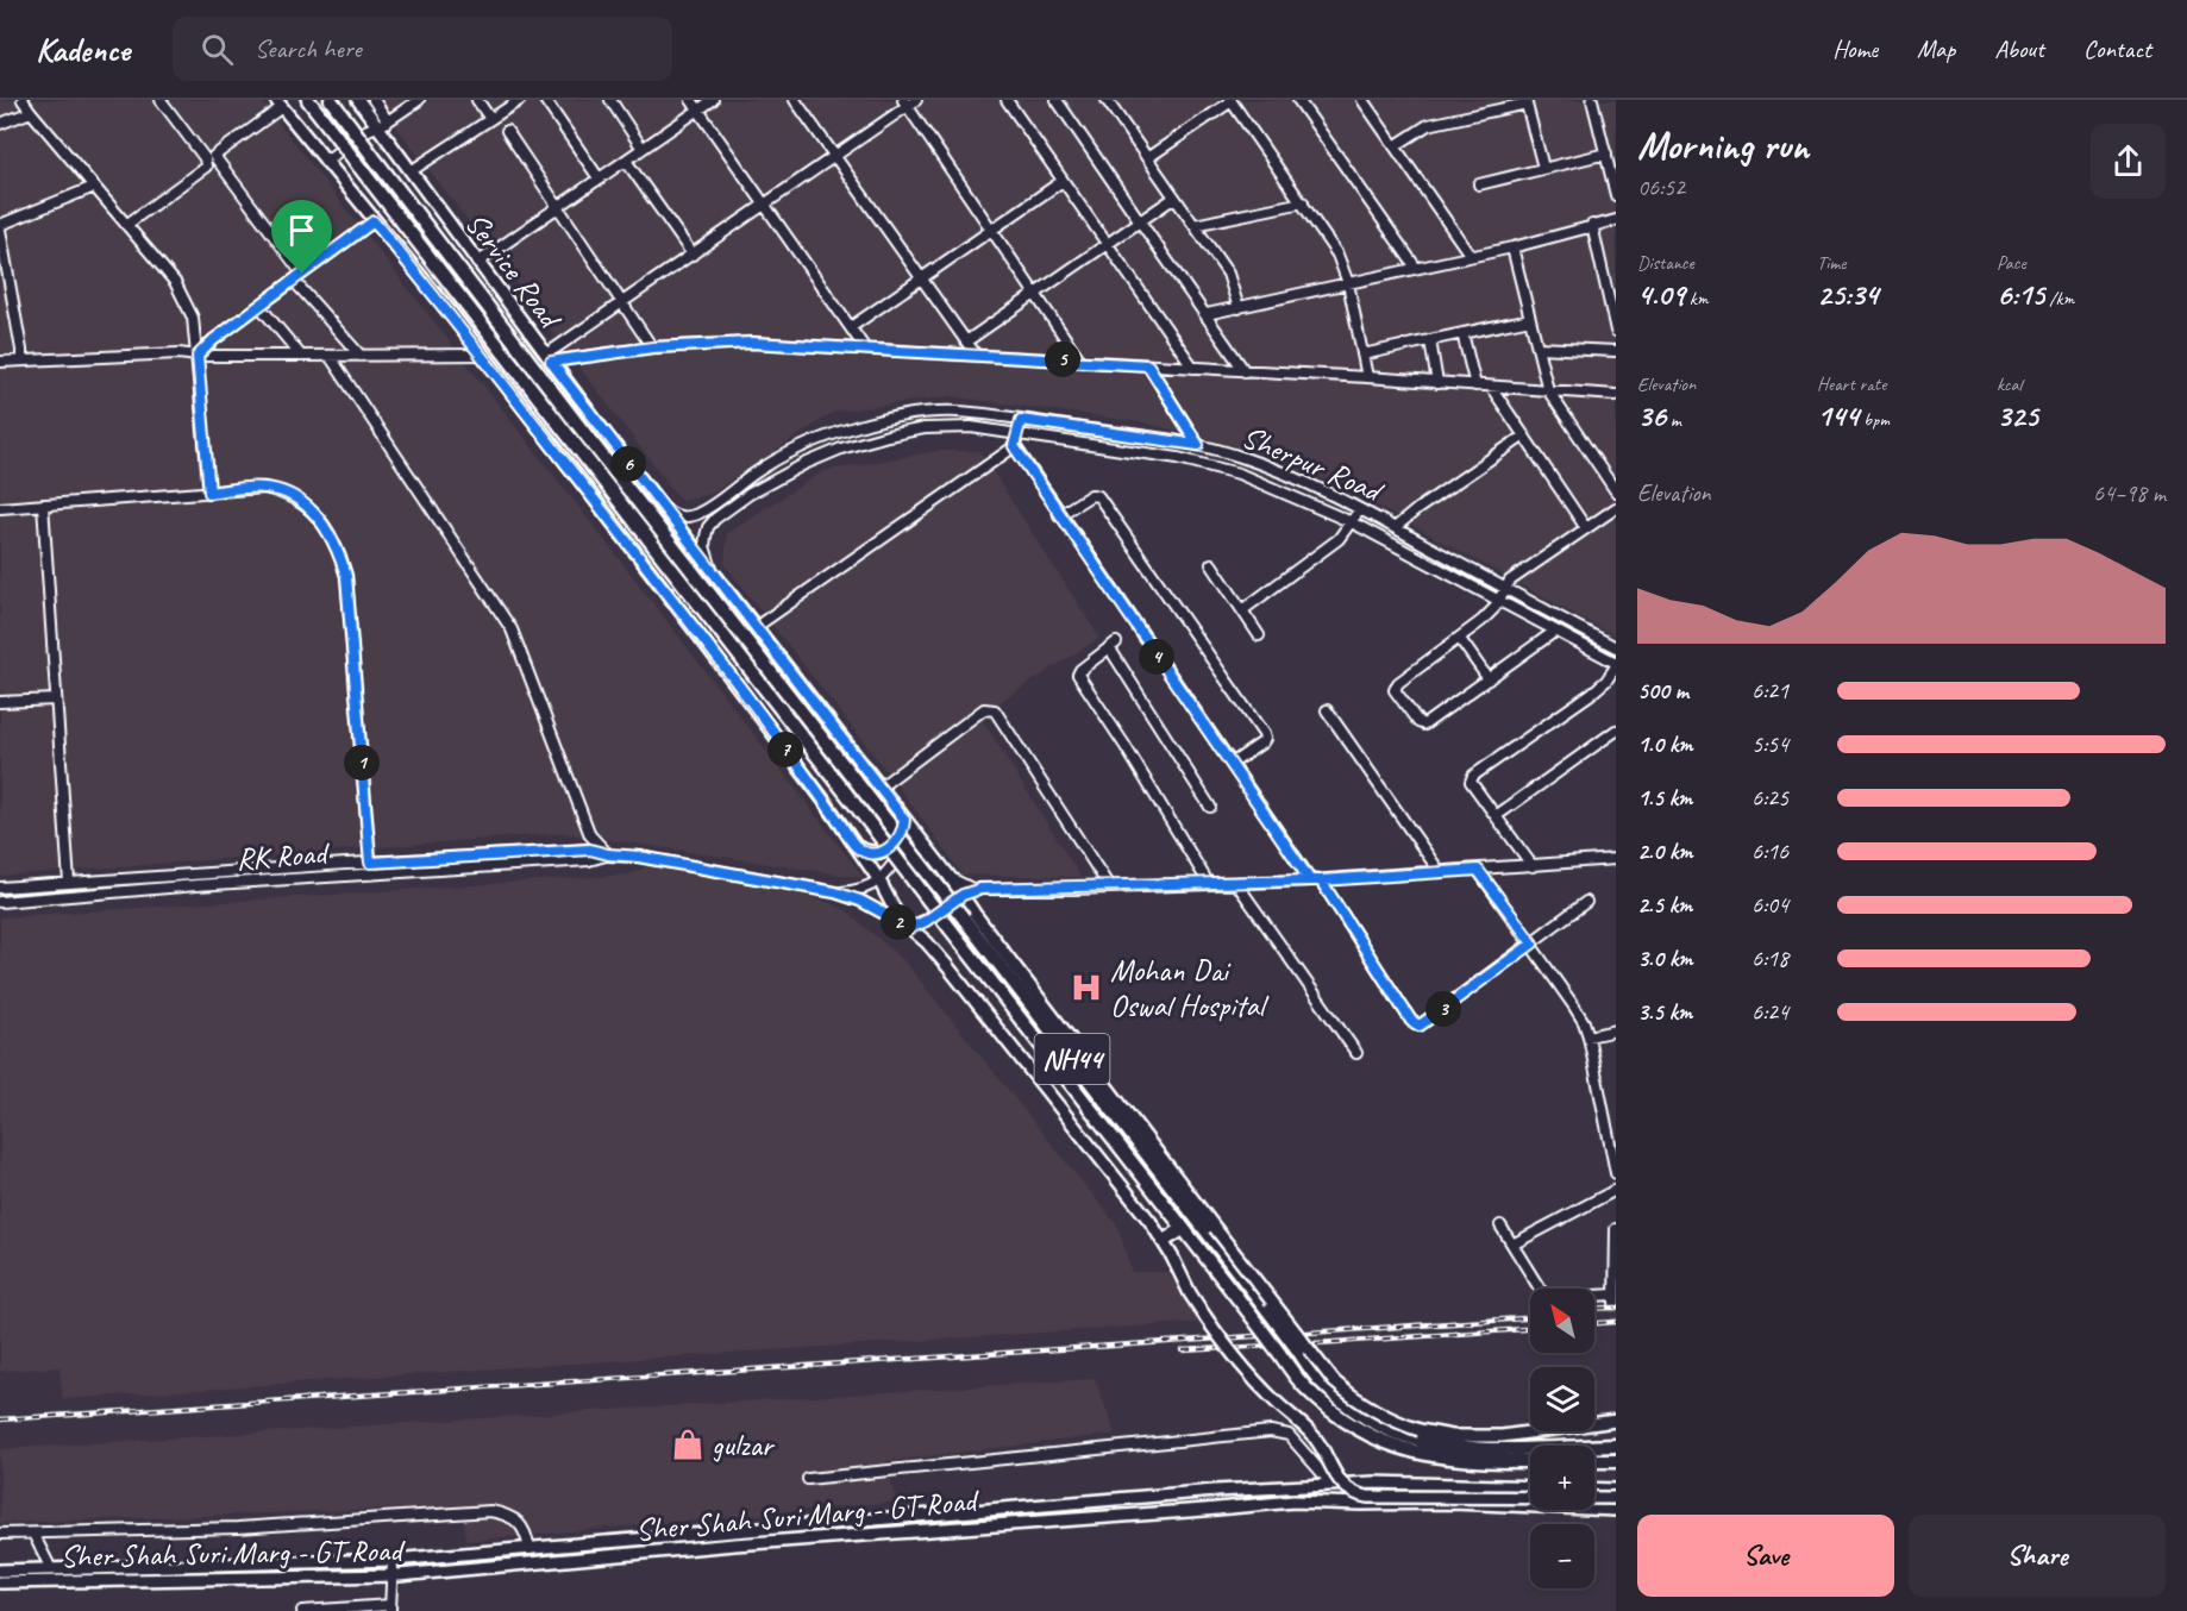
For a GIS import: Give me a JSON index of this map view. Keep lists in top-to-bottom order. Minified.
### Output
{"streets":{"highway":["NH44"],"main road":["Service Road","Sher Shah Suri Marg - GT Road"],"street":["Sherpur Road","RK Road"]},"crossings":[["Service Road","Sherpur Road"]],"places":{"hospital":["Mohan Dai Oswal Hospital"],"shop":["gulzar"]},"north":"top left","page":{"header":"Kadence","search":"Search here","nav":["Home","Map","About","Contact"],"heading":["Morning run","06:52"],"stats":[["Distance","4.09 km"],["Time","25:34"],["Pace","6:15 /km"],["Elevation","36 m"],["Heart rate","144 bpm"],["kcal","325"]],"pins":["5","6","4","7","1","2","3"],"chart":["Elevation","64–98 m"],"list":[{"name":"500 m","note":"6:21"},{"name":"1.0 km","note":"5:54"},{"name":"1.5 km","note":"6:25"},{"name":"2.0 km","note":"6:16"},{"name":"2.5 km","note":"6:04"},{"name":"3.0 km","note":"6:18"},{"name":"3.5 km","note":"6:24"}],"map_buttons":["+","−"],"buttons":["Save","Share"]}}
